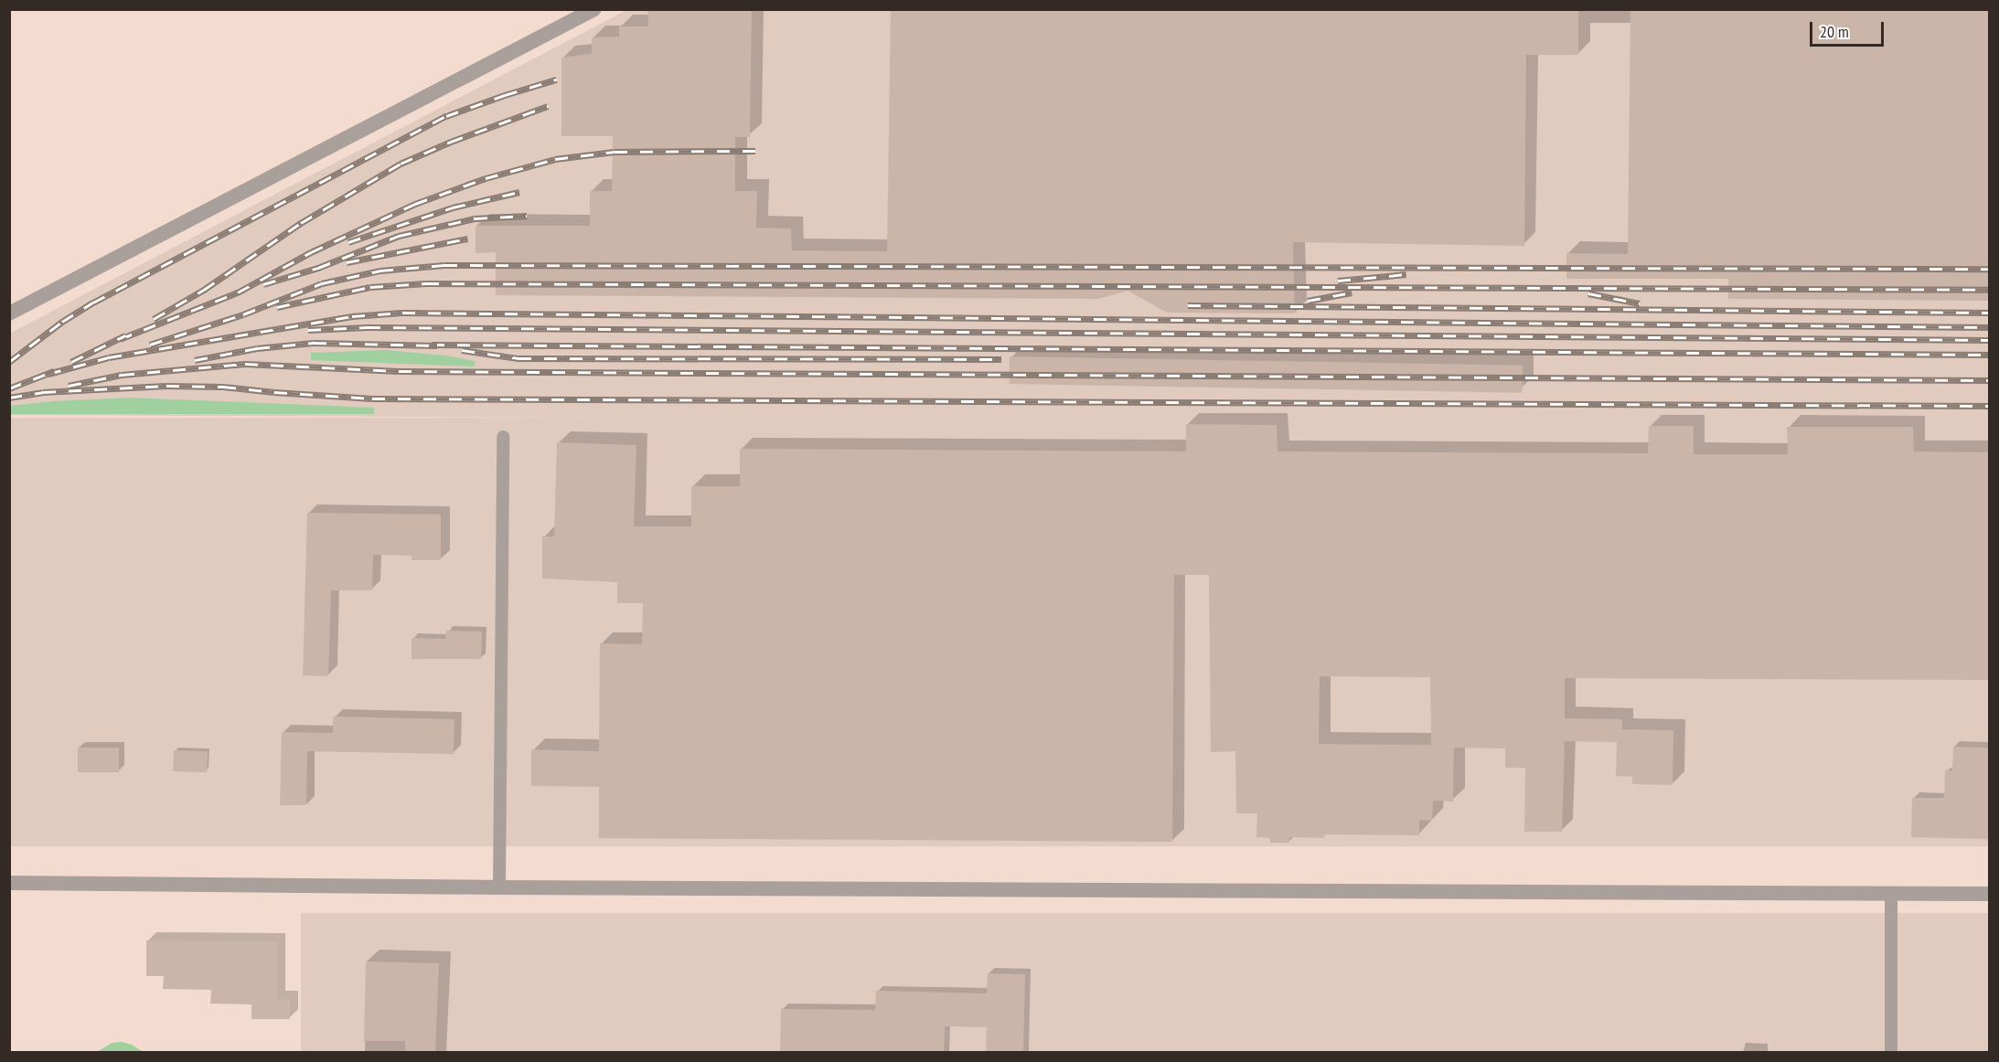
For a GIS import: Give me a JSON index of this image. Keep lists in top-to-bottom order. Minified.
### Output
{"scale_bar":"20 m"}
